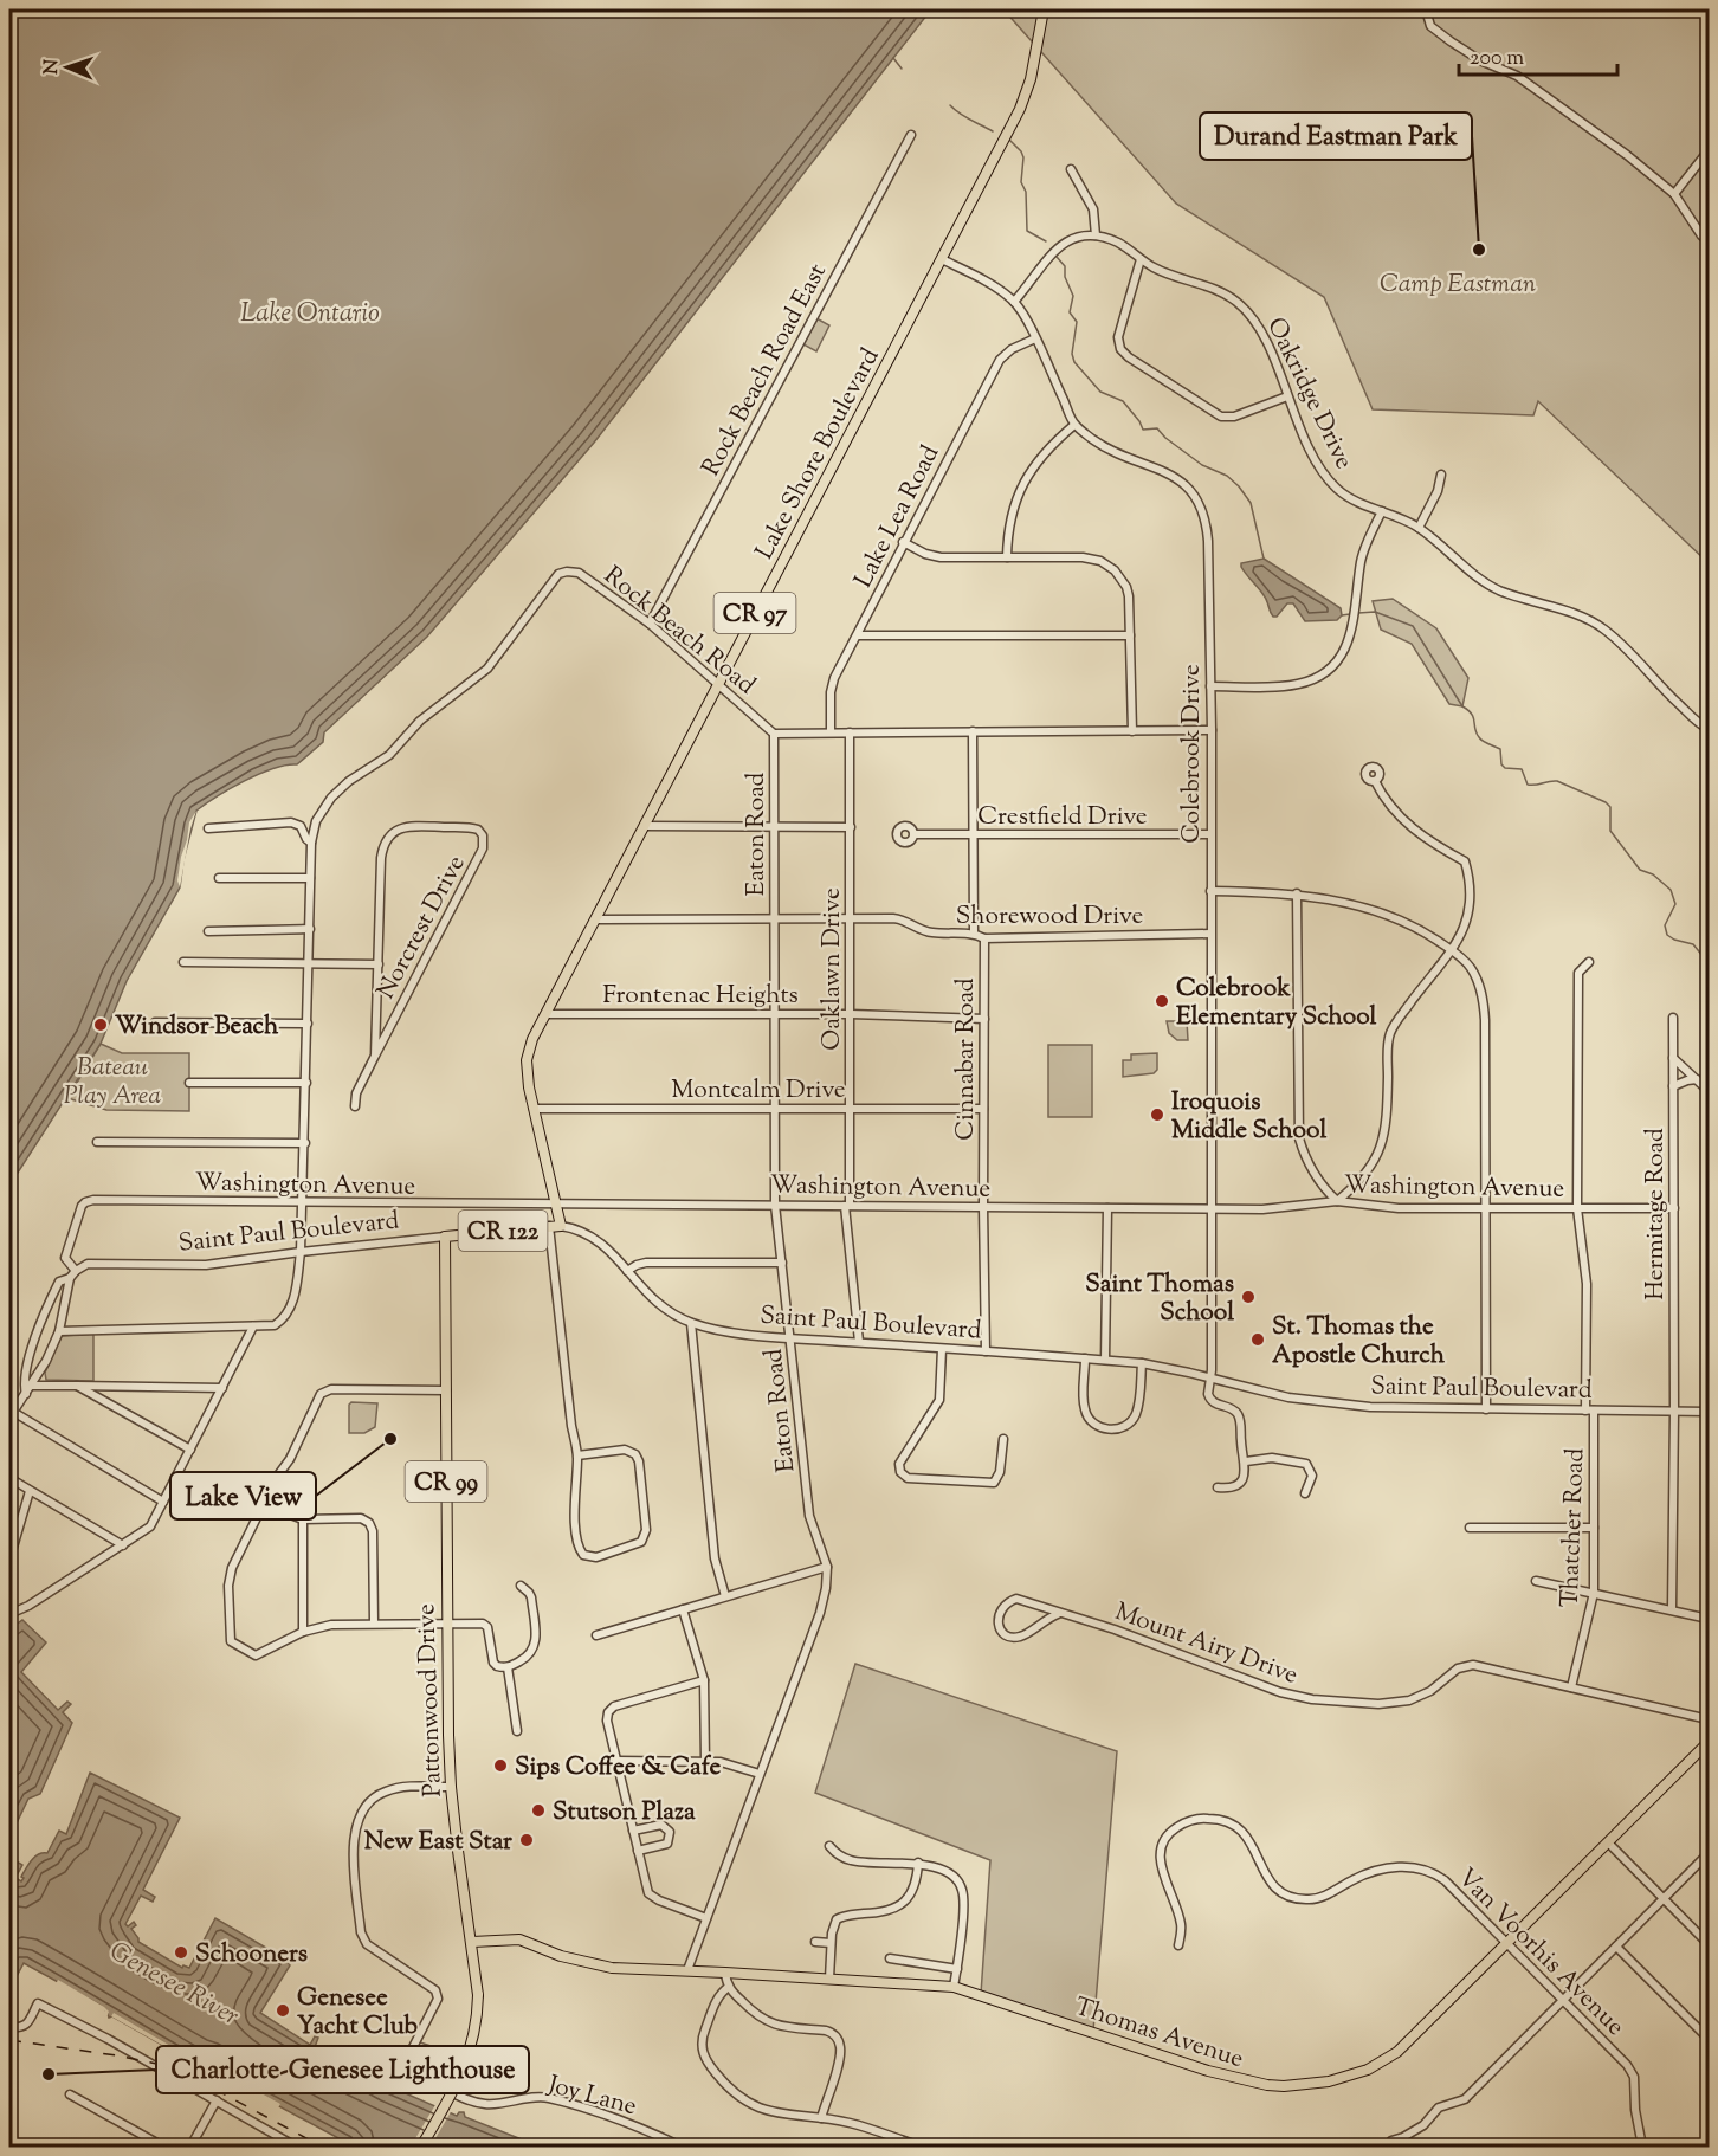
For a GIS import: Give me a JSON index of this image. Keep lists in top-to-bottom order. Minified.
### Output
{"streets":{"main road":["Lake Shore Boulevard","CR 97","Saint Paul Boulevard","CR 122","CR 99","Pattonwood Drive","Thomas Avenue"],"street":["Rock Beach Road East","Oakridge Drive","Lake Lea Road","Rock Beach Road","Colebrook Drive","Crestfield Drive","Eaton Road","Shorewood Drive","Norcrest Drive","Oaklawn Drive","Frontenac Heights","Cinnabar Road","Montcalm Drive","Washington Avenue","Hermitage Road","Thatcher Road","Mount Airy Drive","Van Voorhis Avenue","Joy Lane"]},"crossings":[["Rock Beach Road East","Rock Beach Road"],["Lake Shore Boulevard","Rock Beach Road"],["Lake Shore Boulevard","Colebrook Drive"],["Lake Shore Boulevard","Shorewood Drive"],["Lake Shore Boulevard","Frontenac Heights"],["Lake Shore Boulevard","Montcalm Drive"],["Lake Shore Boulevard","Washington Avenue"],["Lake Shore Boulevard","Saint Paul Boulevard"],["Lake Lea Road","Colebrook Drive"],["Rock Beach Road","Eaton Road"],["Rock Beach Road","Washington Avenue"],["Rock Beach Road","Saint Paul Boulevard"],["Colebrook Drive","Crestfield Drive"],["Colebrook Drive","Shorewood Drive"],["Colebrook Drive","Washington Avenue"],["Colebrook Drive","Saint Paul Boulevard"],["Eaton Road","Shorewood Drive"],["Eaton Road","Frontenac Heights"],["Eaton Road","Montcalm Drive"],["Eaton Road","Washington Avenue"],["Eaton Road","Saint Paul Boulevard"],["Eaton Road","Thomas Avenue"],["Shorewood Drive","Oaklawn Drive"],["Shorewood Drive","Cinnabar Road"],["Oaklawn Drive","Frontenac Heights"],["Oaklawn Drive","Montcalm Drive"],["Oaklawn Drive","Washington Avenue"],["Oaklawn Drive","Saint Paul Boulevard"],["Frontenac Heights","Cinnabar Road"],["Cinnabar Road","Montcalm Drive"],["Cinnabar Road","Washington Avenue"],["Cinnabar Road","Saint Paul Boulevard"],["Washington Avenue","Hermitage Road"],["Washington Avenue","Saint Paul Boulevard"],["Washington Avenue","Thatcher Road"],["Hermitage Road","Saint Paul Boulevard"],["Saint Paul Boulevard","Thatcher Road"],["Saint Paul Boulevard","Pattonwood Drive"],["Thatcher Road","Mount Airy Drive"],["Pattonwood Drive","Thomas Avenue"],["Pattonwood Drive","Joy Lane"],["Van Voorhis Avenue","Thomas Avenue"]],"water":["Lake Ontario","Genesee River"],"parks":["Camp Eastman","Bateau Play Area"],"places":["Durand Eastman Park","Colebrook Elementary School","Windsor Beach","Iroquois Middle School","Saint Thomas School","St. Thomas the Apostle Church","Lake View","Sips Coffee & Cafe","Stutson Plaza","New East Star","Schooners","Genesee Yacht Club","Charlotte-Genesee Lighthouse"],"scale_bar":"200 m","north":"left"}
